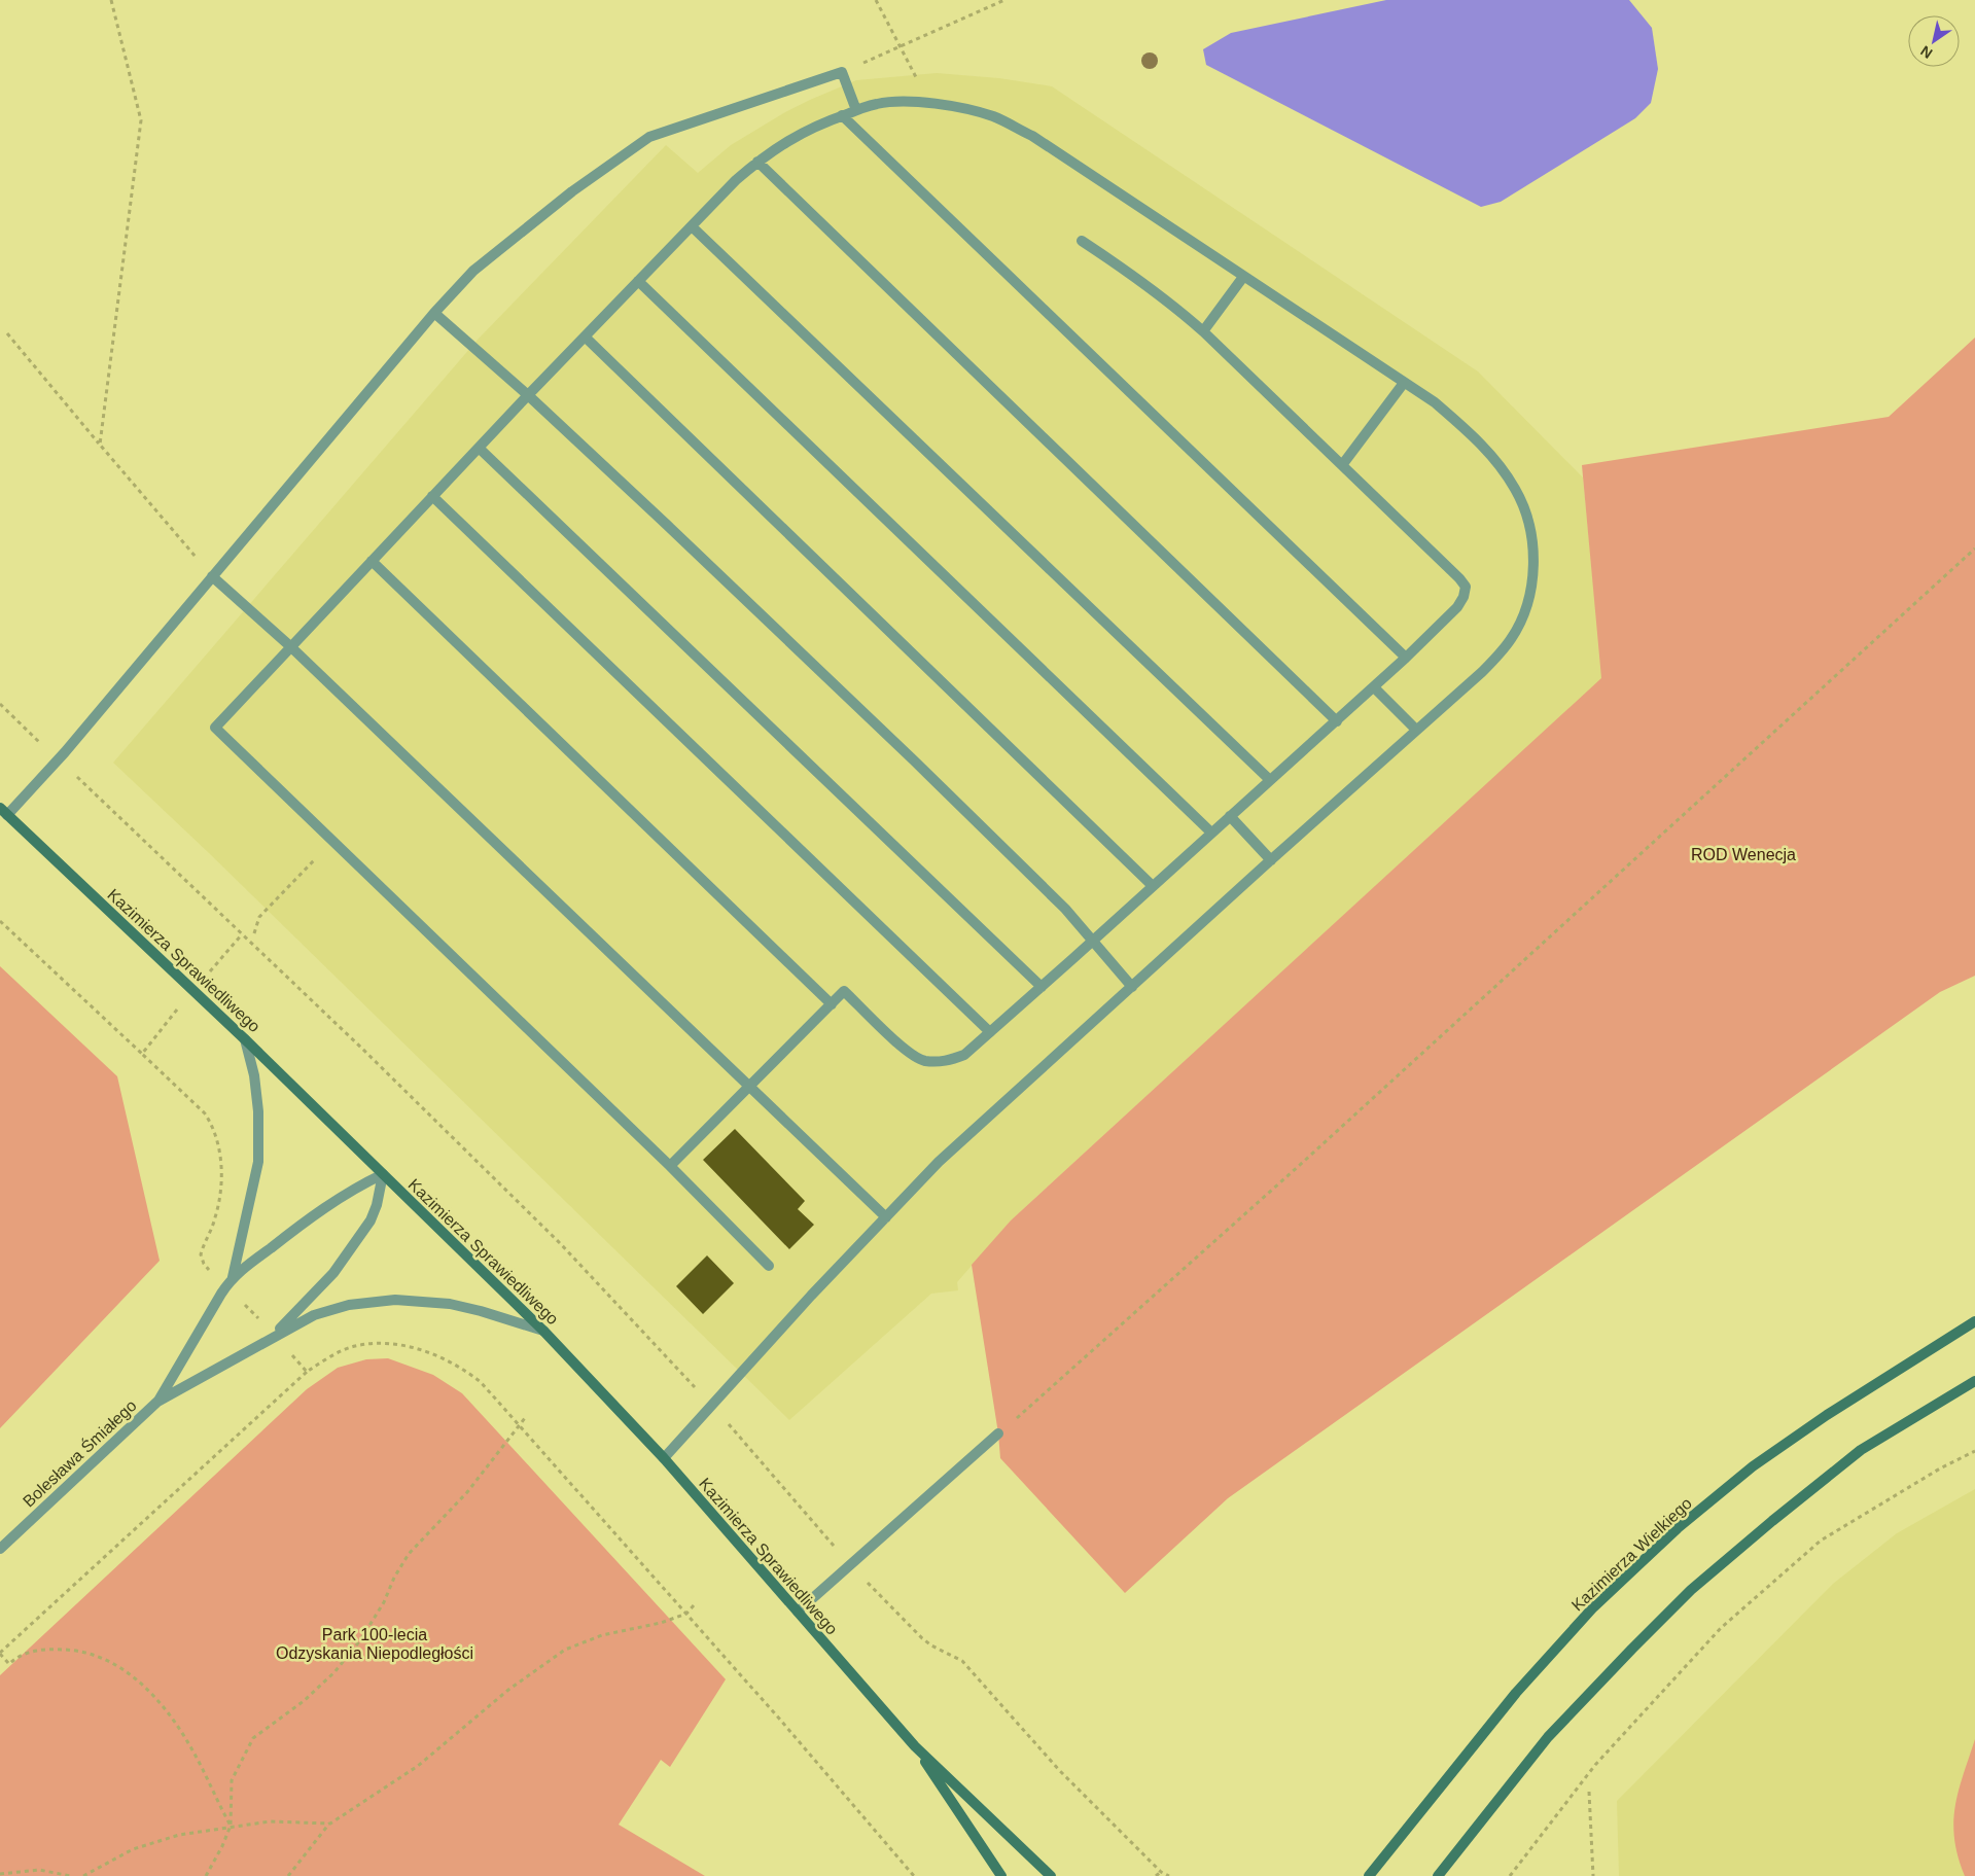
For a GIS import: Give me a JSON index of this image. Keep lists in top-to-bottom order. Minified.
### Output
{"streets":{"street":["Kazimierza Sprawiedliwego","Bolesława Śmiałego","Kazimierza Wielkiego"]},"crossings":[["Kazimierza Sprawiedliwego","Bolesława Śmiałego"]],"parks":["ROD Wenecja","Park 100-lecia Odzyskania Niepodległości"],"north":"bottom left"}
